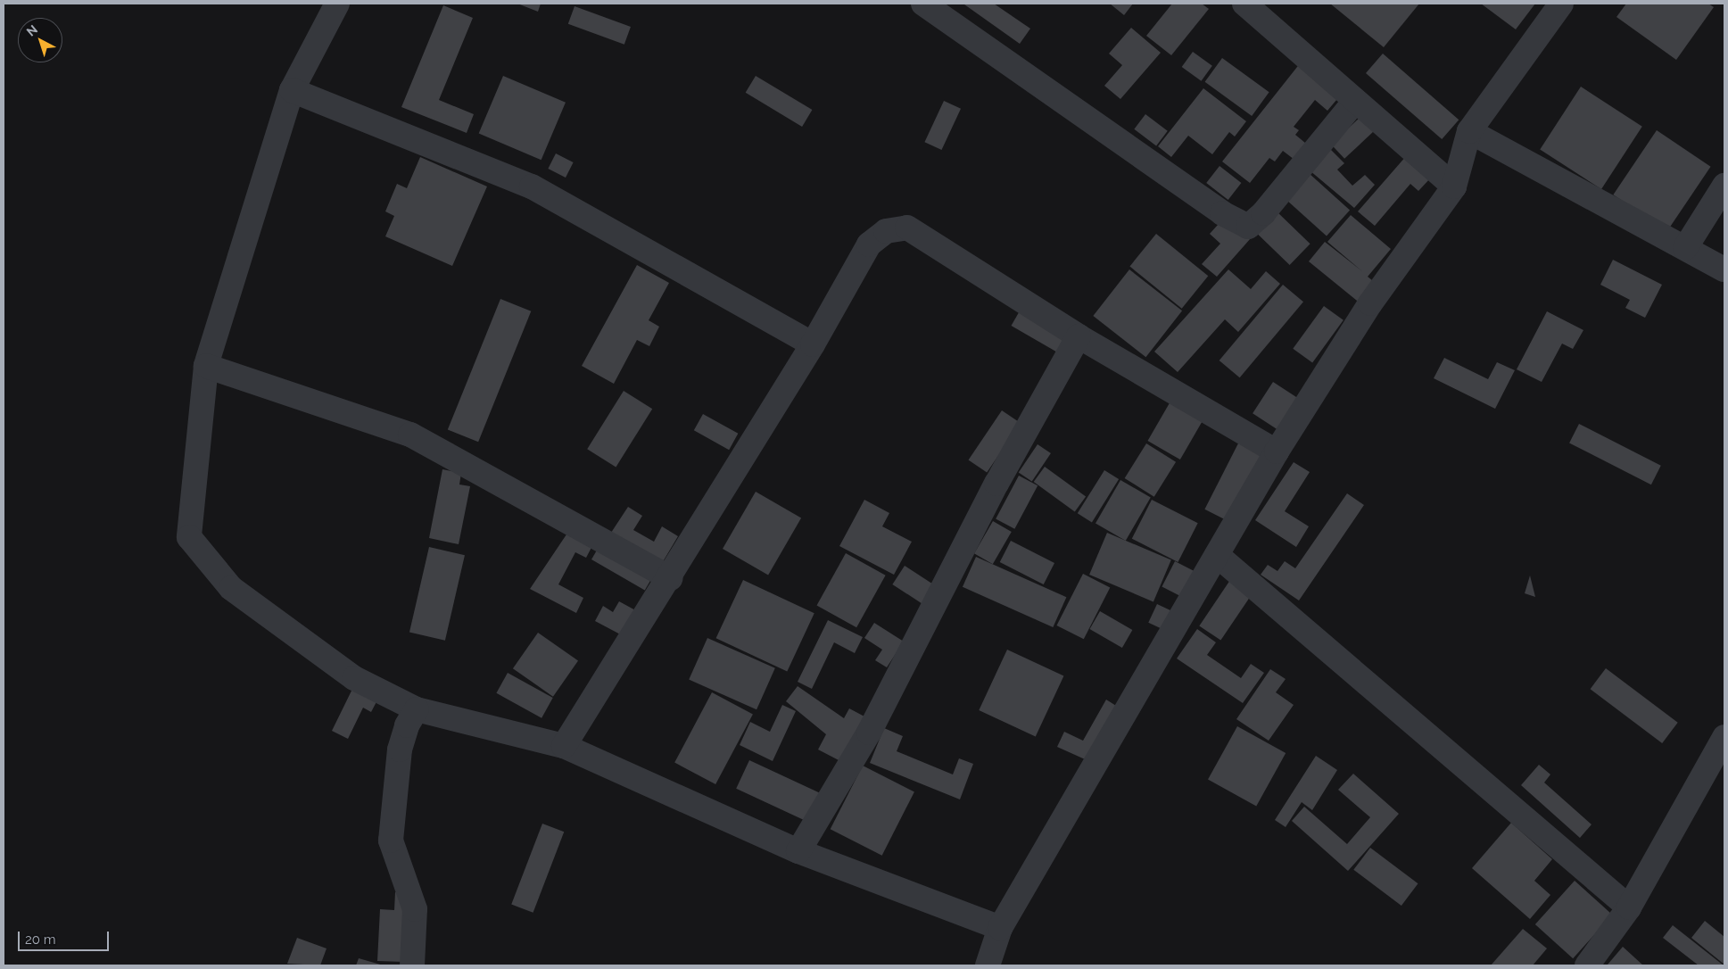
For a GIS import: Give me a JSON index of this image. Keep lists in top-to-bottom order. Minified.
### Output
{"scale_bar":"20 m","north":"top left"}
